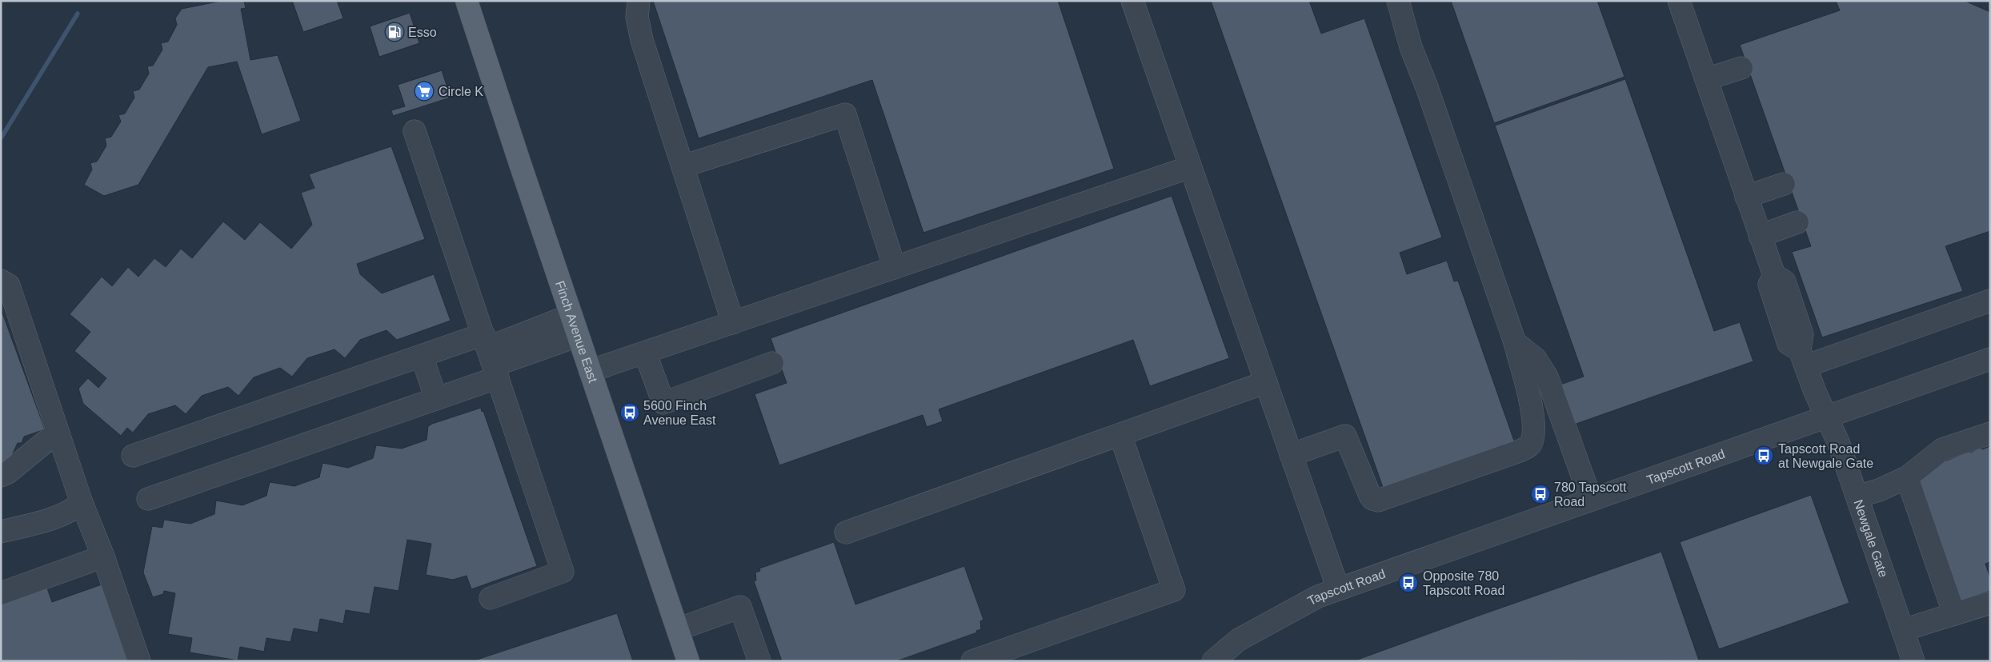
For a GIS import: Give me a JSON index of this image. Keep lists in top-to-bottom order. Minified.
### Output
{"streets":{"main road":["Finch Avenue East"],"street":["Tapscott Road","Newgale Gate"]},"crossings":[["Tapscott Road","Newgale Gate"]],"places":{"fuel station":["Esso"],"supermarket":["Circle K"],"bus stop":["5600 Finch Avenue East","Tapscott Road at Newgale Gate","780 Tapscott Road","Opposite 780 Tapscott Road"]}}
